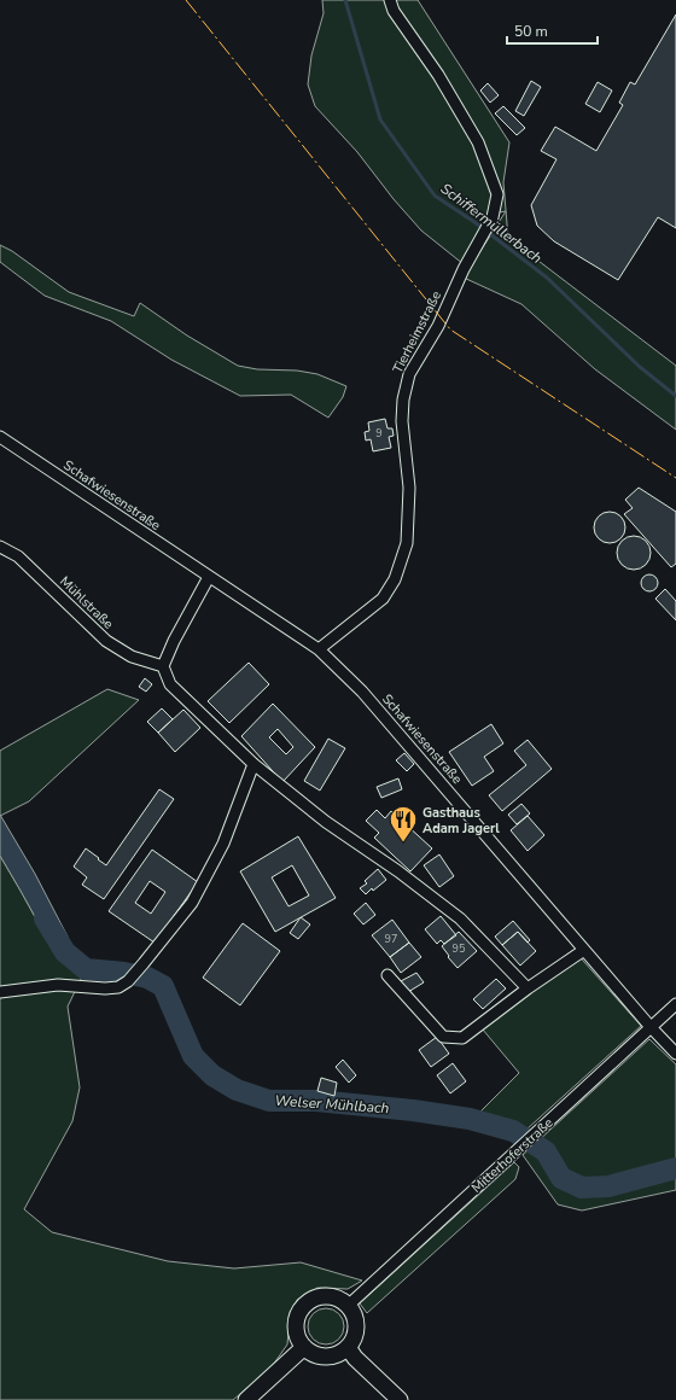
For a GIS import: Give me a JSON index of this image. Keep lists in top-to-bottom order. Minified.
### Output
{"streets":{"street":["Tierheimstraße","Schafwiesenstraße","Mühlstraße","Mitterhoferstraße"]},"crossings":[["Tierheimstraße","Schafwiesenstraße"],["Schafwiesenstraße","Mitterhoferstraße"]],"water":["Schiffermüllerbach","Welser Mühlbach"],"places":{"restaurant":["Gasthaus Adam Jagerl"]},"house_numbers":["9","97","95"],"scale_bar":"50 m"}
